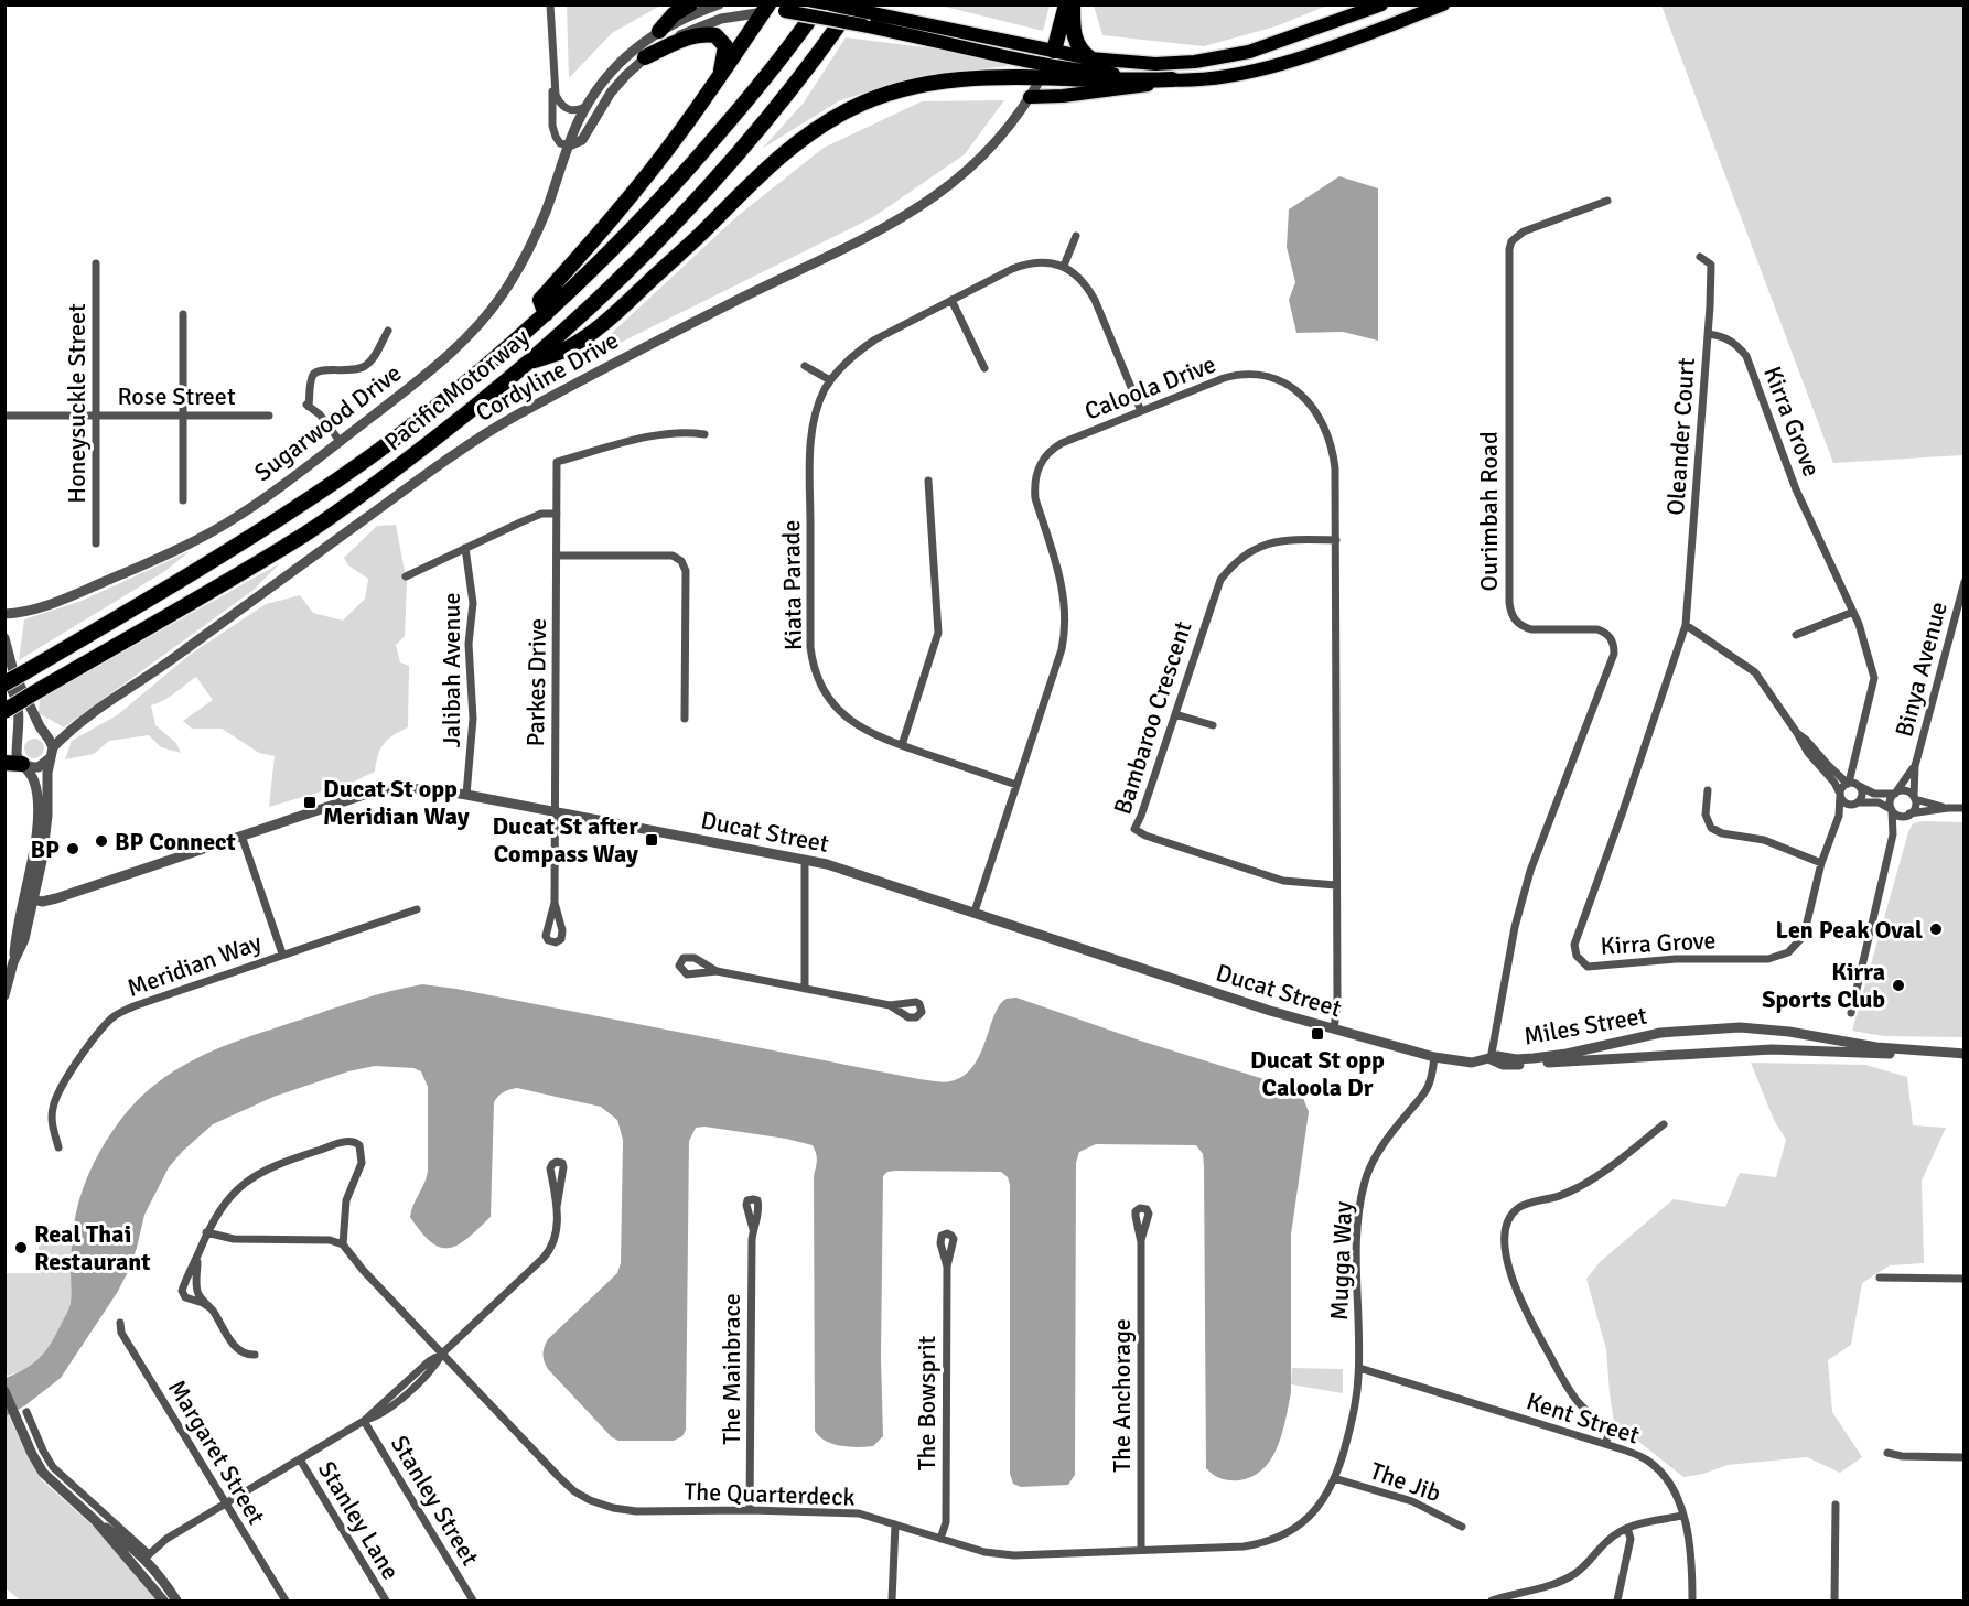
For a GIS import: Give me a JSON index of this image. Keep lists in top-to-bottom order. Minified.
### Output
{"streets":{"highway":["Pacific Motorway"],"street":["Cordyline Drive","Caloola Drive","Rose Street","Honeysuckle Street","Kirra Grove","Sugarwood Drive","Oleander Court","Ourimbah Road","Kiata Parade","Binya Avenue","Jalibah Avenue","Parkes Drive","Bambaroo Crescent","Ducat Street","Meridian Way","Miles Street","Mugga Way","The Mainbrace","The Anchorage","The Bowsprit","Kent Street","Margaret Street","The Jib","The Quarterdeck","Stanley Street","Stanley Lane"]},"crossings":[["Caloola Drive","Kiata Parade"],["Caloola Drive","Bambaroo Crescent"],["Caloola Drive","Ducat Street"],["Rose Street","Honeysuckle Street"],["Kirra Grove","Oleander Court"],["Ourimbah Road","Ducat Street"],["Ourimbah Road","Miles Street"],["Jalibah Avenue","Ducat Street"],["Parkes Drive","Ducat Street"],["Ducat Street","Meridian Way"],["Ducat Street","Miles Street"],["Ducat Street","Mugga Way"],["Mugga Way","Kent Street"],["Mugga Way","The Quarterdeck"],["The Mainbrace","The Quarterdeck"],["The Anchorage","The Quarterdeck"],["The Bowsprit","The Quarterdeck"],["Kent Street","The Quarterdeck"],["The Jib","The Quarterdeck"]],"places":{"transit":["Ducat St opp Meridian Way","Ducat St after Compass Way","Ducat St opp Caloola Dr"],"other":["BP Connect","BP","Len Peak Oval","Kirra Sports Club","Real Thai Restaurant"]}}
